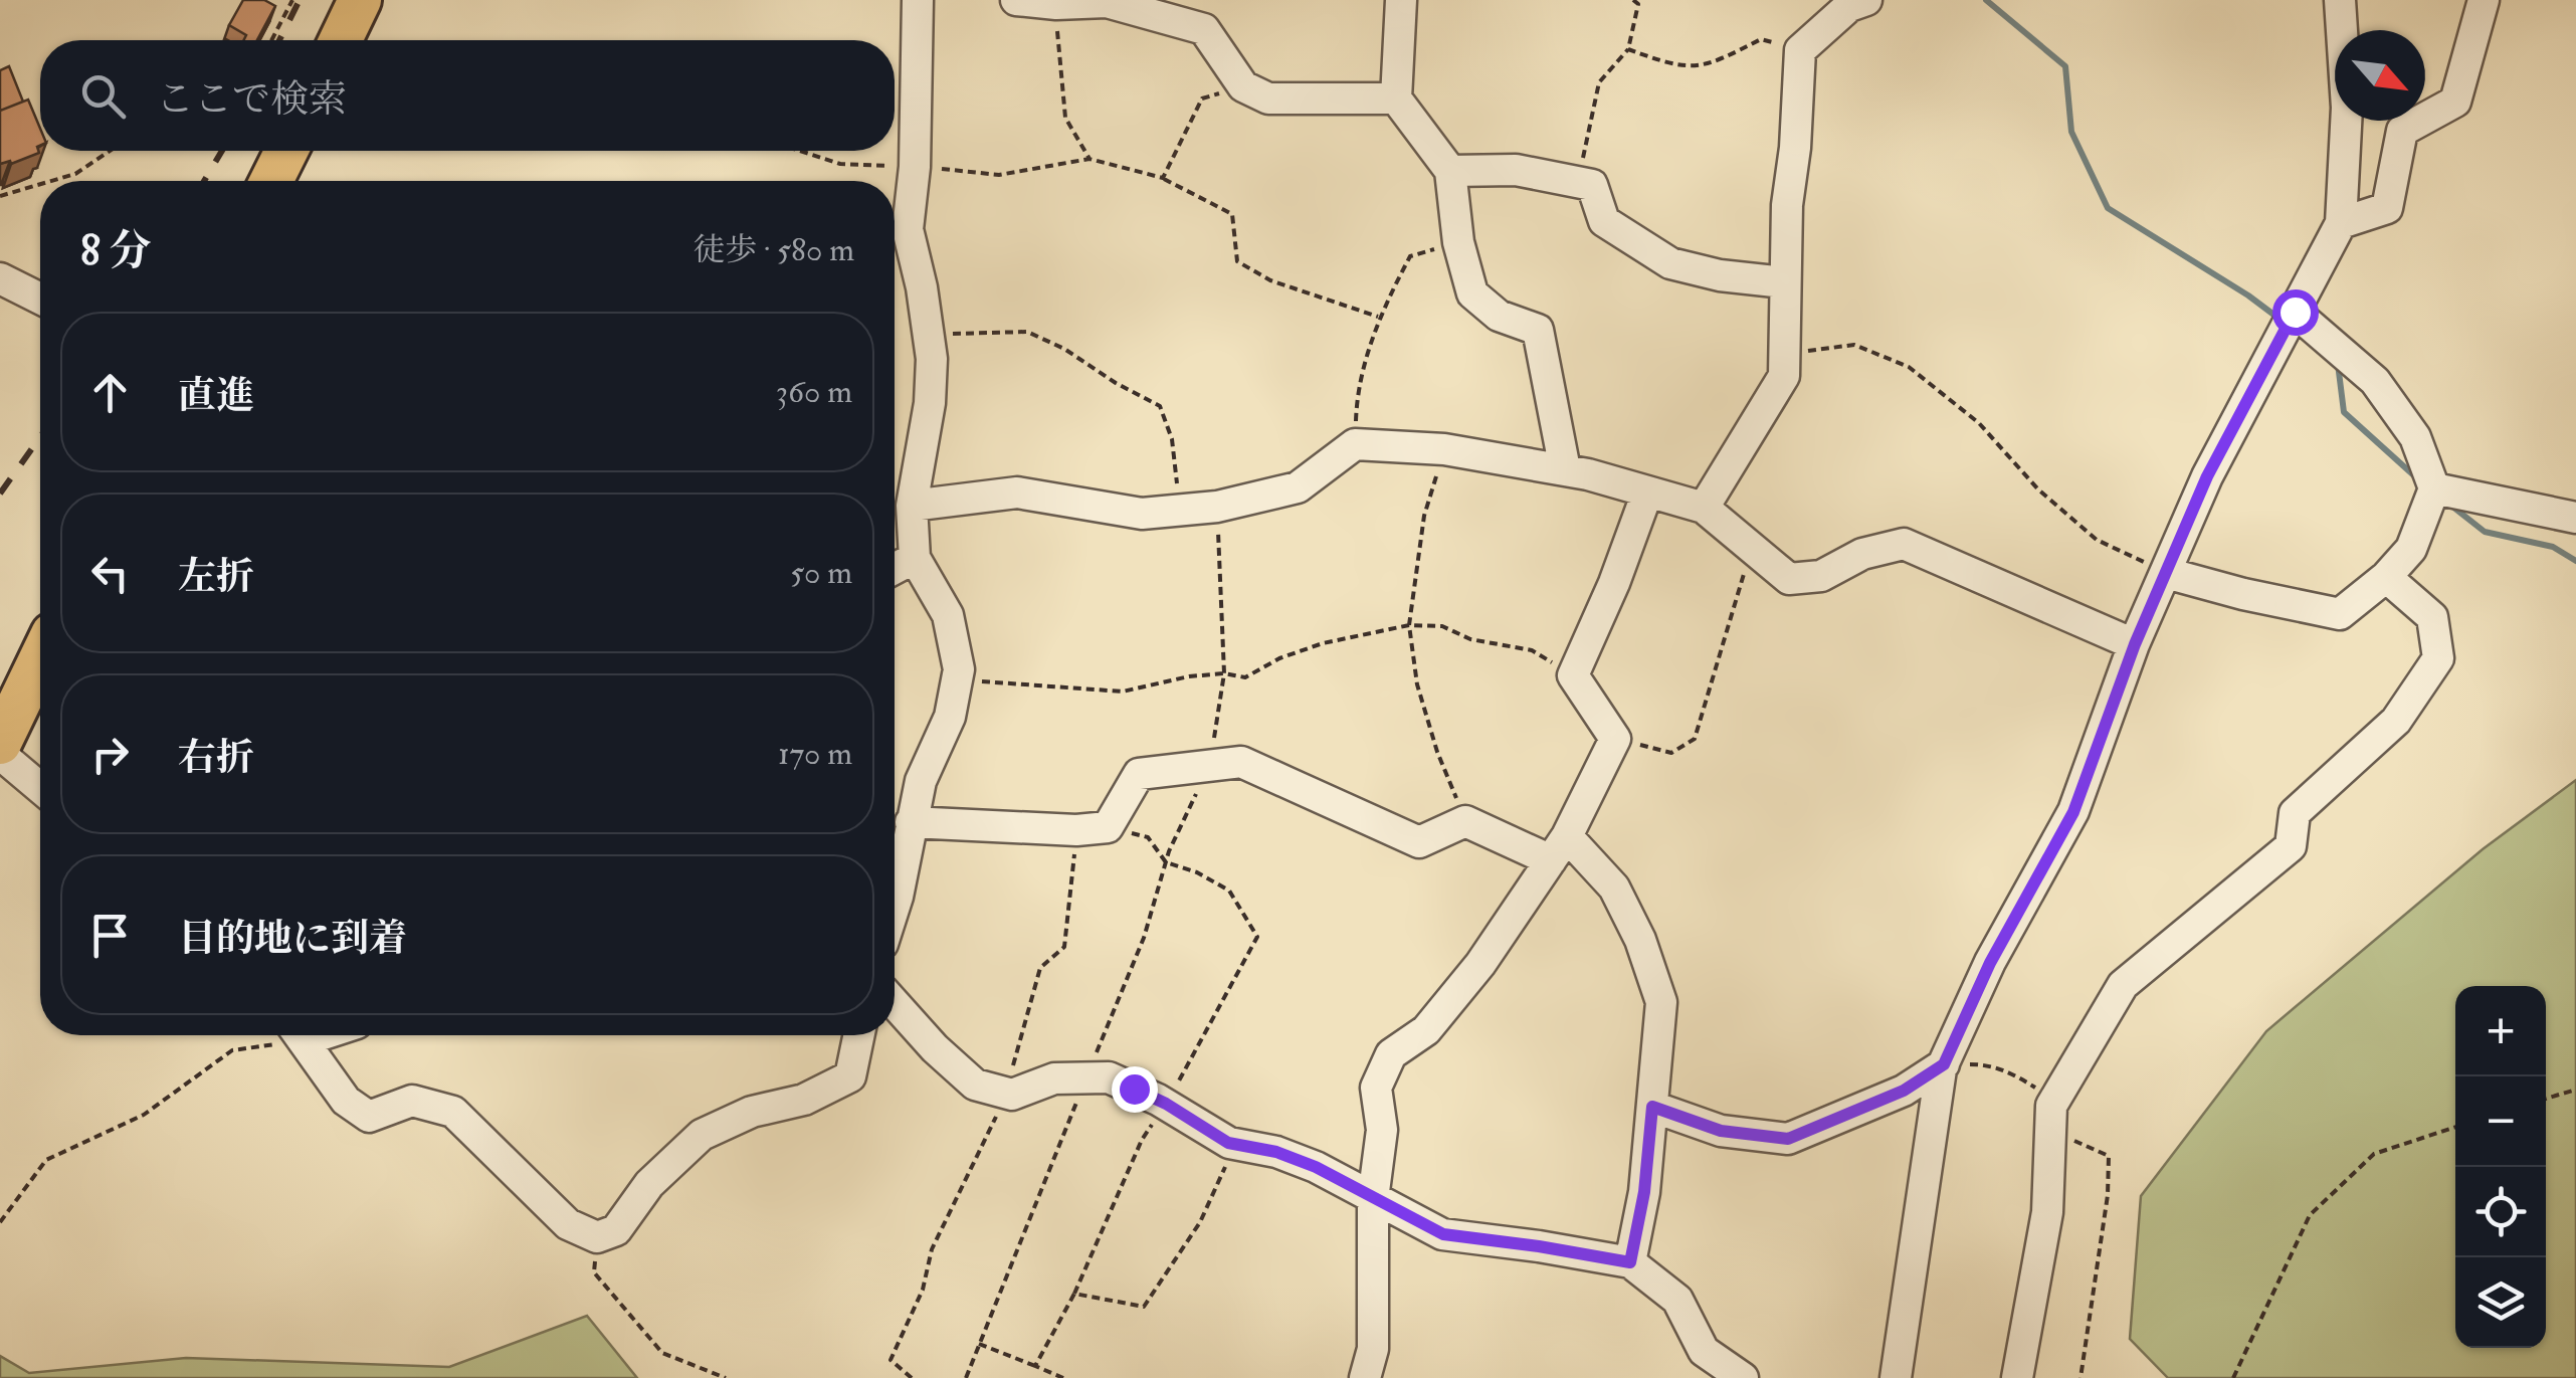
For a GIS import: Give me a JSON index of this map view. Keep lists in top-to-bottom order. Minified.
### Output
{"north":"bottom right","page":{"search":"ここで検索","heading":["8 分","徒歩 · 580 m"],"list":[["直進","360 m"],["左折","50 m"],["右折","170 m"],"目的地に到着"],"map_buttons":["+","−"]}}
